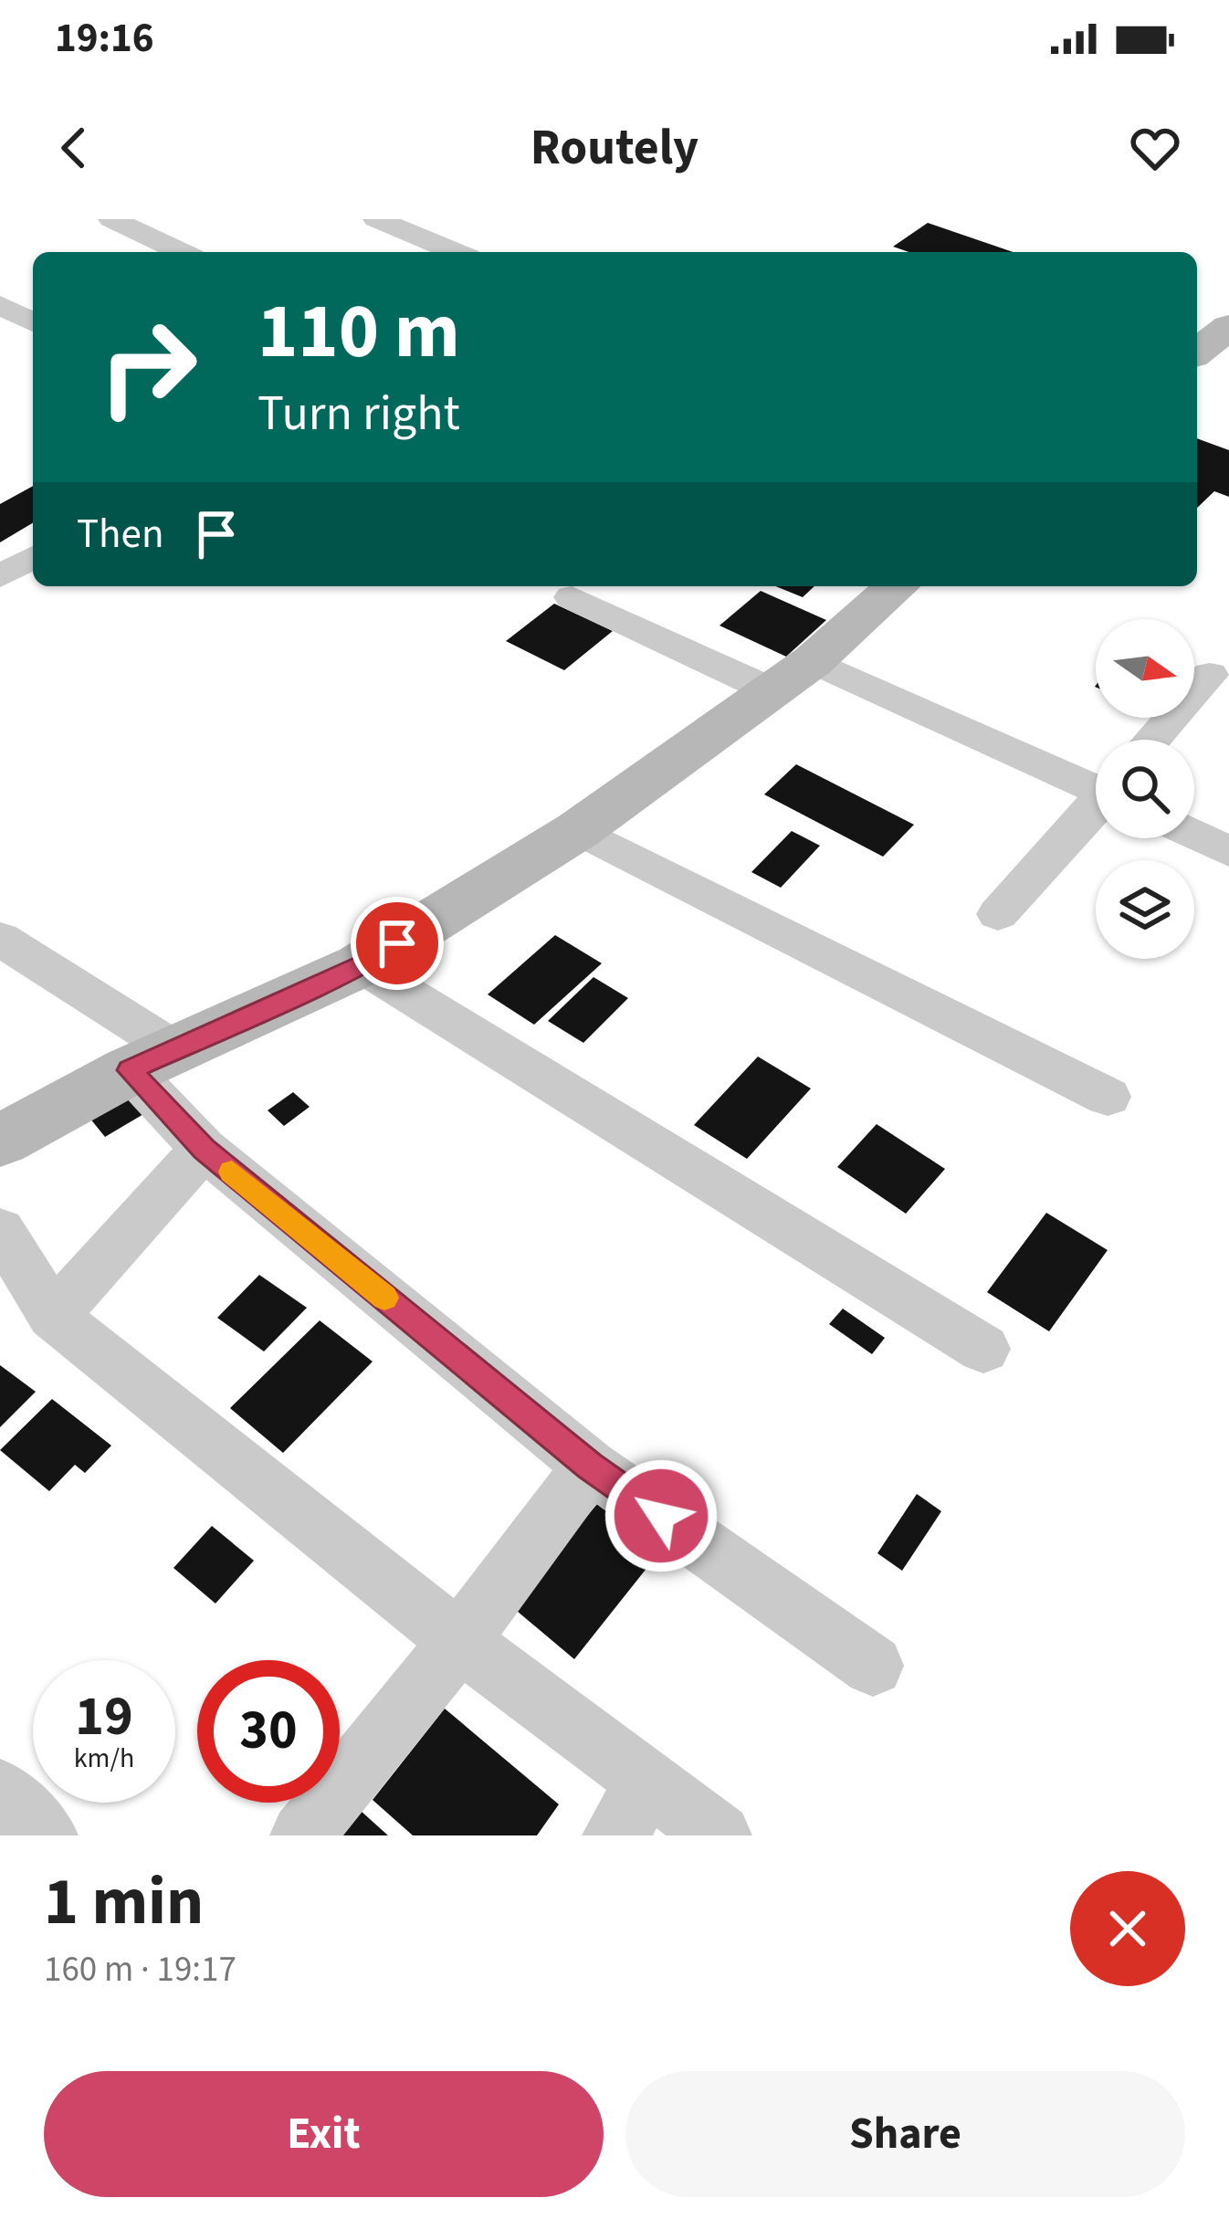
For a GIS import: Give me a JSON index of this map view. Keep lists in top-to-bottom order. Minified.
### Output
{"north":"right","page":{"status":"19:16","header":"Routely","turn":["110 m","Turn right"],"then":"Then","speed":"19 km/h","limit":"30","heading":["1 min","160 m · 19:17"],"buttons":["Exit","Share"]}}
